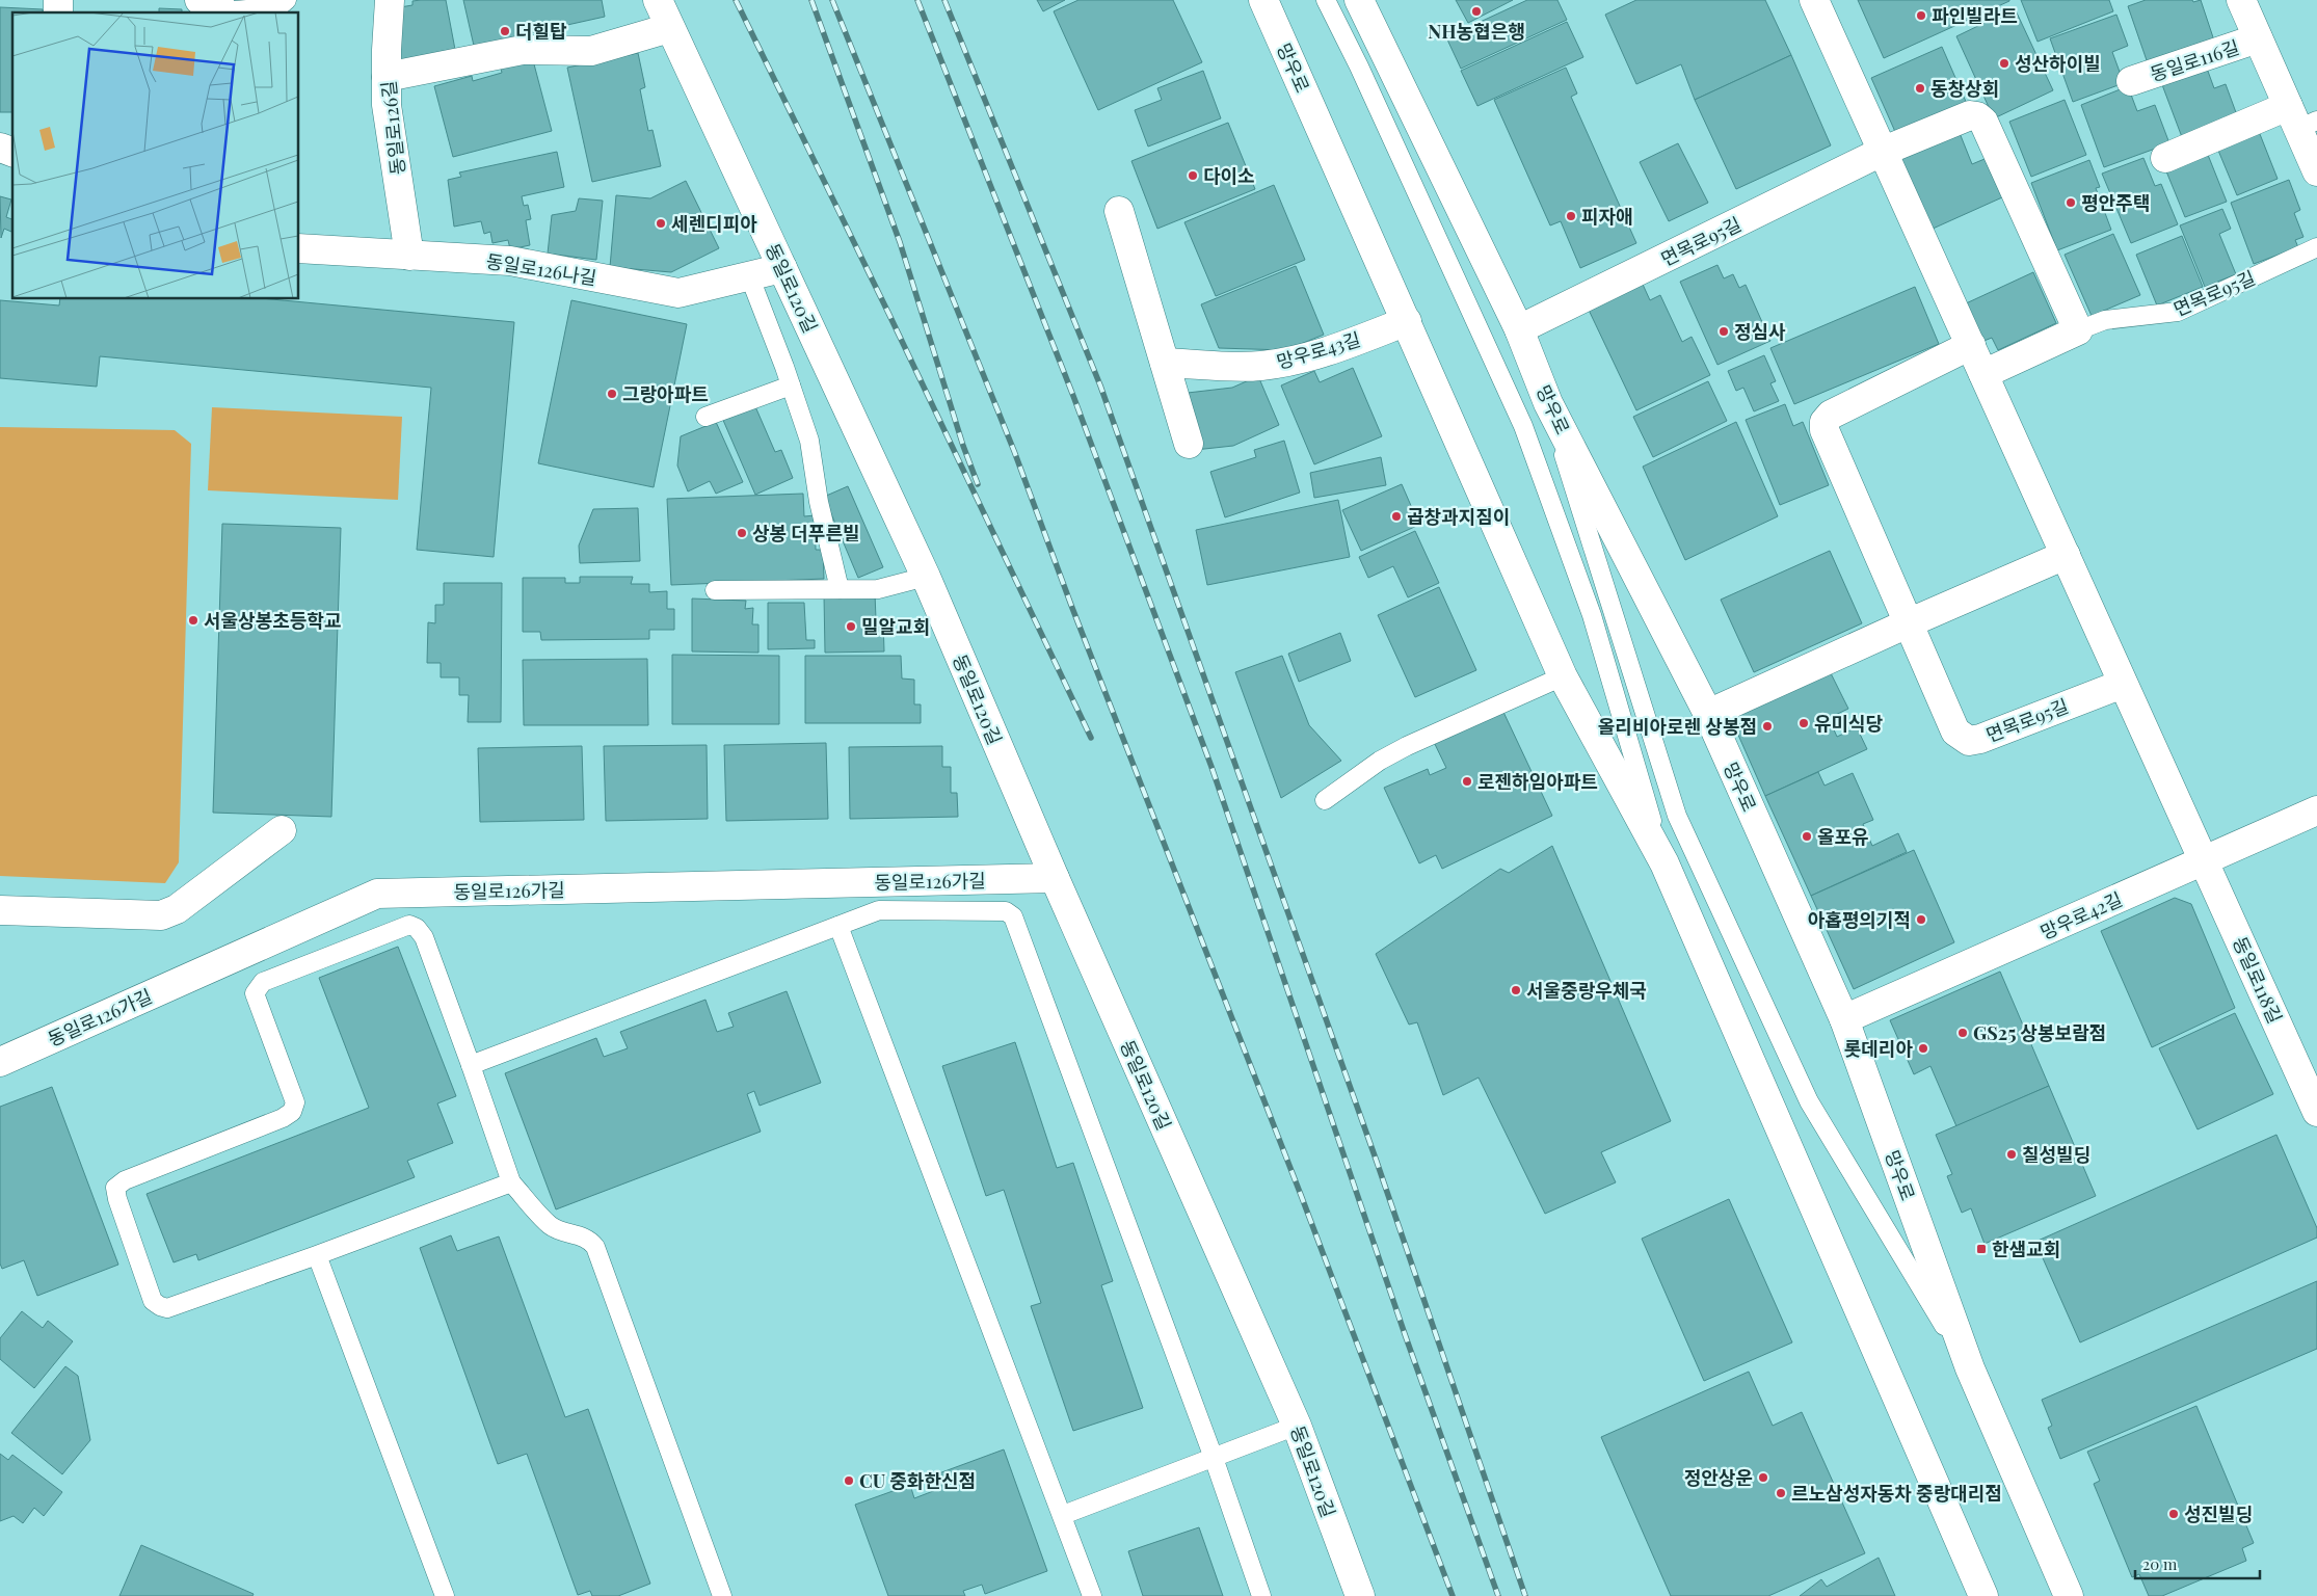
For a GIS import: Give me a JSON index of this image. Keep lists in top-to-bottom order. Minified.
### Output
{"streets":{"street":["동일로116길","망우로","동일로126길","면목로95길","동일로126나길","동일로120길","망우로43길","동일로126가길","망우로42길","동일로118길"]},"crossings":[["망우로","면목로95길"],["망우로","망우로43길"],["망우로","망우로42길"],["동일로126길","동일로126나길"],["동일로126나길","동일로120길"],["동일로120길","동일로126가길"],["망우로42길","동일로118길"]],"places":{"other":["NH농협은행","파인빌라트","더힐탑","성산하이빌","동창상회","다이소","평안주택","피자애","세렌디피아","정심사","그랑아파트","곱창과지짐이","상봉 더푸른빌","서울상봉초등학교","밀알교회","유미식당","올리비아로렌 상봉점","로젠하임아파트","올포유","아홉평의기적","서울중랑우체국","GS25 상봉보람점","롯데리아","칠성빌딩","정안상운","CU 중화한신점","르노삼성자동차 중랑대리점","성진빌딩"],"transit":["한샘교회"]},"scale_bar":"20 m"}
